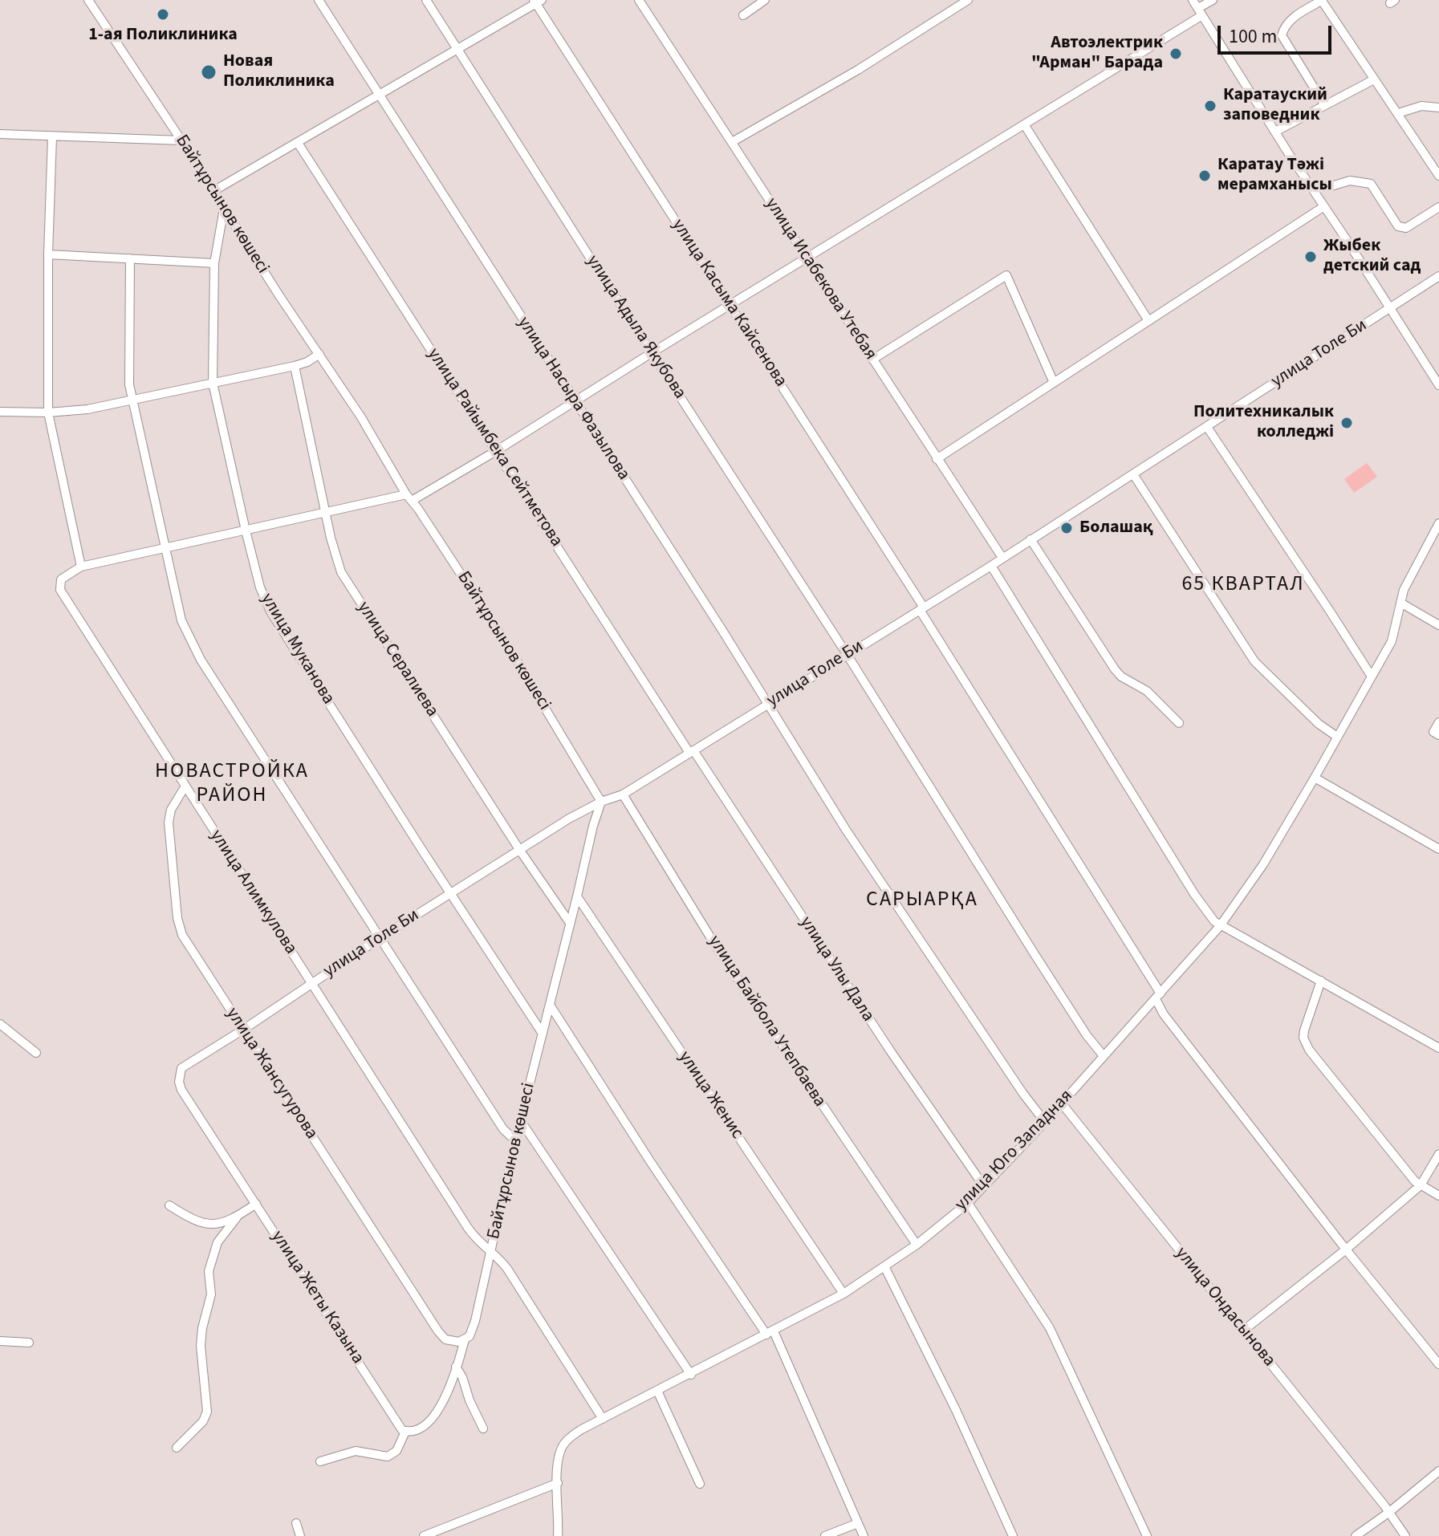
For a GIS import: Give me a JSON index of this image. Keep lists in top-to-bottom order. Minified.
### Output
{"streets":{"street":["Байтұрсынов көшесі","улица Исабекова Утебая","улица Касыма Кайсенова","улица Адыла Якубова","улица Толе Би","улица Насыра Фазылова","улица Райымбека Сейтметова","улица Муканова","улица Сералиева","улица Алимкулова","улица Улы Дала","улица Байбола Утепбаева","улица Жансугурова","улица Женис","улица Юго Западная","улица Жеты Казына","улица Ондасынова"]},"crossings":[["Байтұрсынов көшесі","улица Толе Би"],["Байтұрсынов көшесі","улица Муканова"],["Байтұрсынов көшесі","улица Сералиева"],["Байтұрсынов көшесі","улица Алимкулова"],["Байтұрсынов көшесі","улица Жансугурова"],["Байтұрсынов көшесі","улица Женис"],["улица Исабекова Утебая","улица Толе Би"],["улица Касыма Кайсенова","улица Толе Би"],["улица Касыма Кайсенова","улица Юго Западная"],["улица Адыла Якубова","улица Толе Би"],["улица Адыла Якубова","улица Юго Западная"],["улица Толе Би","улица Насыра Фазылова"],["улица Толе Би","улица Райымбека Сейтметова"],["улица Толе Би","улица Муканова"],["улица Толе Би","улица Сералиева"],["улица Толе Би","улица Алимкулова"],["улица Толе Би","улица Улы Дала"],["улица Толе Би","улица Байбола Утепбаева"],["улица Толе Би","улица Жансугурова"],["улица Толе Би","улица Жеты Казына"],["улица Насыра Фазылова","улица Юго Западная"],["улица Райымбека Сейтметова","улица Улы Дала"],["улица Алимкулова","улица Жансугурова"],["улица Алимкулова","улица Юго Западная"],["улица Улы Дала","улица Юго Западная"],["улица Байбола Утепбаева","улица Юго Западная"],["улица Женис","улица Юго Западная"],["улица Юго Западная","улица Ондасынова"]],"districts":["65 КВАРТАЛ","НОВАСТРОЙКА РАЙОН","САРЫАРҚА"],"places":["1-ая Поликлиника","Автоэлектрик \"Арман\" Барада","Новая Поликлиника","Каратауский заповедник","Каратау Тәжі мерамханысы","Жыбек детский сад","Политехникалык колледжі","Болашақ"],"scale_bar":"100 m"}
